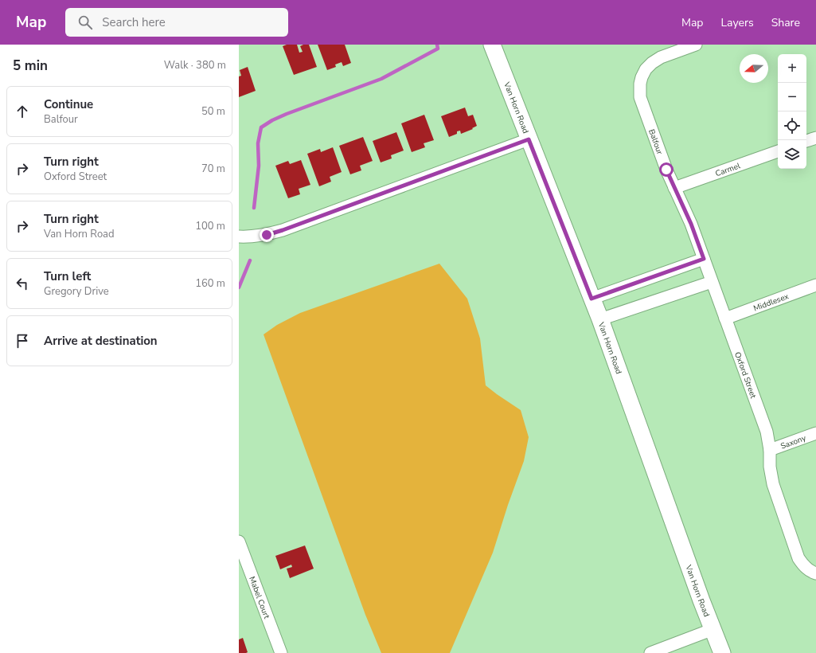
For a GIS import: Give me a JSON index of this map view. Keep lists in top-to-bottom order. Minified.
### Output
{"streets":{"main road":["Van Horn Road"],"street":["Balfour","Carmel","Middlesex","Oxford Street","Saxony","Mabel Court"]},"crossings":[["Balfour","Carmel"],["Balfour","Oxford Street"],["Middlesex","Oxford Street"],["Oxford Street","Saxony"]],"north":"left","page":{"header":"Map","search":"Search here","nav":["Map","Layers","Share"],"heading":["5 min","Walk · 380 m"],"map_buttons":["+","−"],"list":[["Continue","Balfour","50 m"],["Turn right","Oxford Street","70 m"],["Turn right","Van Horn Road","100 m"],["Turn left","Gregory Drive","160 m"],"Arrive at destination"]}}
